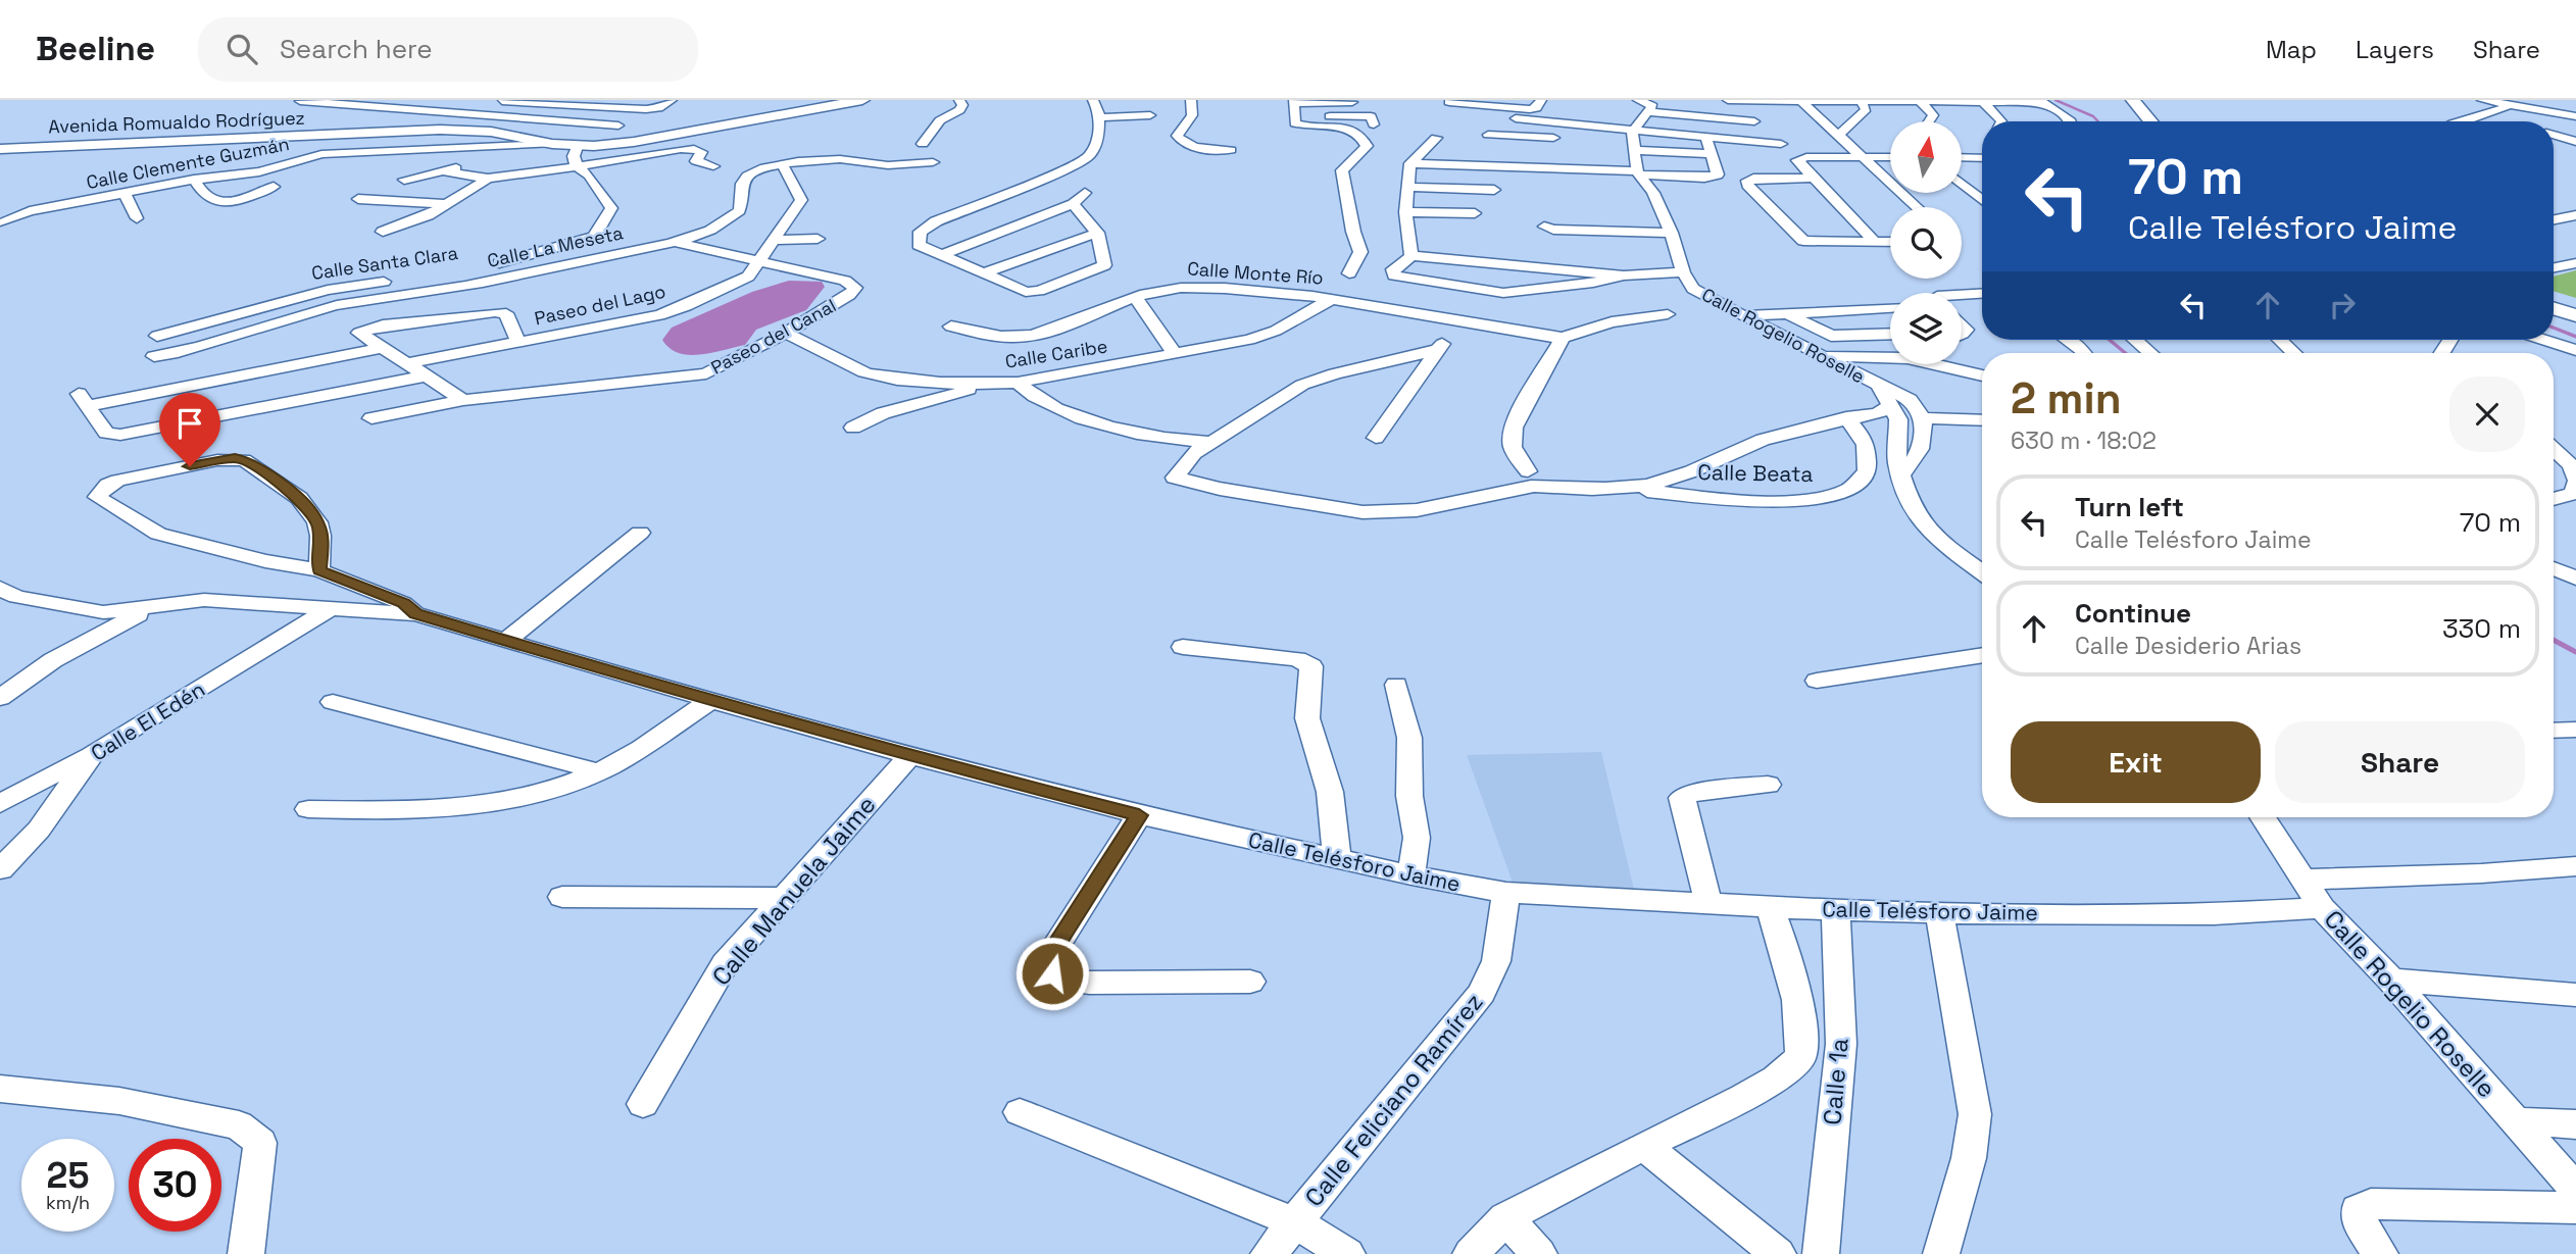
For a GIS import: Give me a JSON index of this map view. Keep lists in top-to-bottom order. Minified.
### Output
{"streets":{"main road":["Avenida Romualdo Rodríguez"],"street":["Calle Clemente Guzmán","Calle La Meseta","Calle Santa Clara","Calle Monte Río","Paseo del Lago","Calle Rogelio Roselle","Paseo del Canal","Calle Caribe","Calle Beata","Calle El Edén","Calle Telésforo Jaime","Calle Manuela Jaime","Calle 1a","Calle Feliciano Ramírez"]},"crossings":[["Avenida Romualdo Rodríguez","Calle Clemente Guzmán"],["Calle La Meseta","Paseo del Canal"],["Calle Monte Río","Calle Caribe"],["Calle Rogelio Roselle","Calle Telésforo Jaime"],["Paseo del Canal","Calle Caribe"],["Calle Telésforo Jaime","Calle Manuela Jaime"],["Calle Telésforo Jaime","Calle 1a"],["Calle Telésforo Jaime","Calle Feliciano Ramírez"]],"north":"top","page":{"header":"Beeline","search":"Search here","nav":["Map","Layers","Share"],"turn":["70 m","Calle Telésforo Jaime"],"heading":["2 min","630 m · 18:02"],"list":[{"name":"Turn left","note":"Calle Telésforo Jaime","value":"70 m"},{"name":"Continue","note":"Calle Desiderio Arias","value":"330 m"}],"buttons":["Exit","Share"],"speed":"25 km/h","limit":"30"}}
